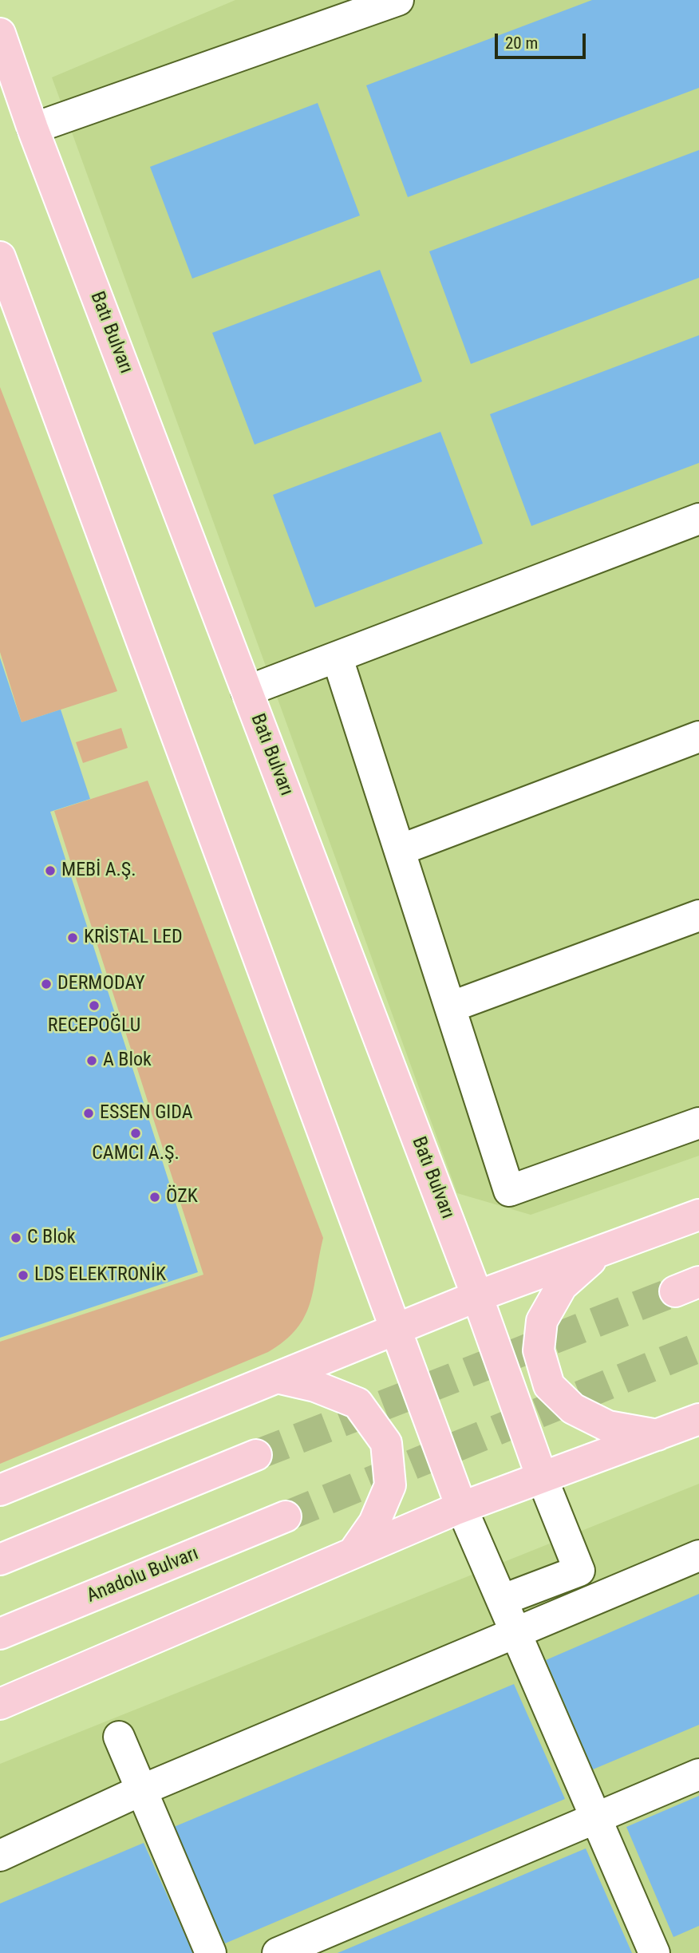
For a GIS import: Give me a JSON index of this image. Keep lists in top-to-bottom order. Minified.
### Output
{"streets":{"main road":["Batı Bulvarı","Anadolu Bulvarı"]},"places":["MEBİ A.Ş.","KRİSTAL LED","DERMODAY","RECEPOĞLU","A Blok","ESSEN GIDA","CAMCI A.Ş.","ÖZK","C Blok","LDS ELEKTRONİK"],"scale_bar":"20 m"}
